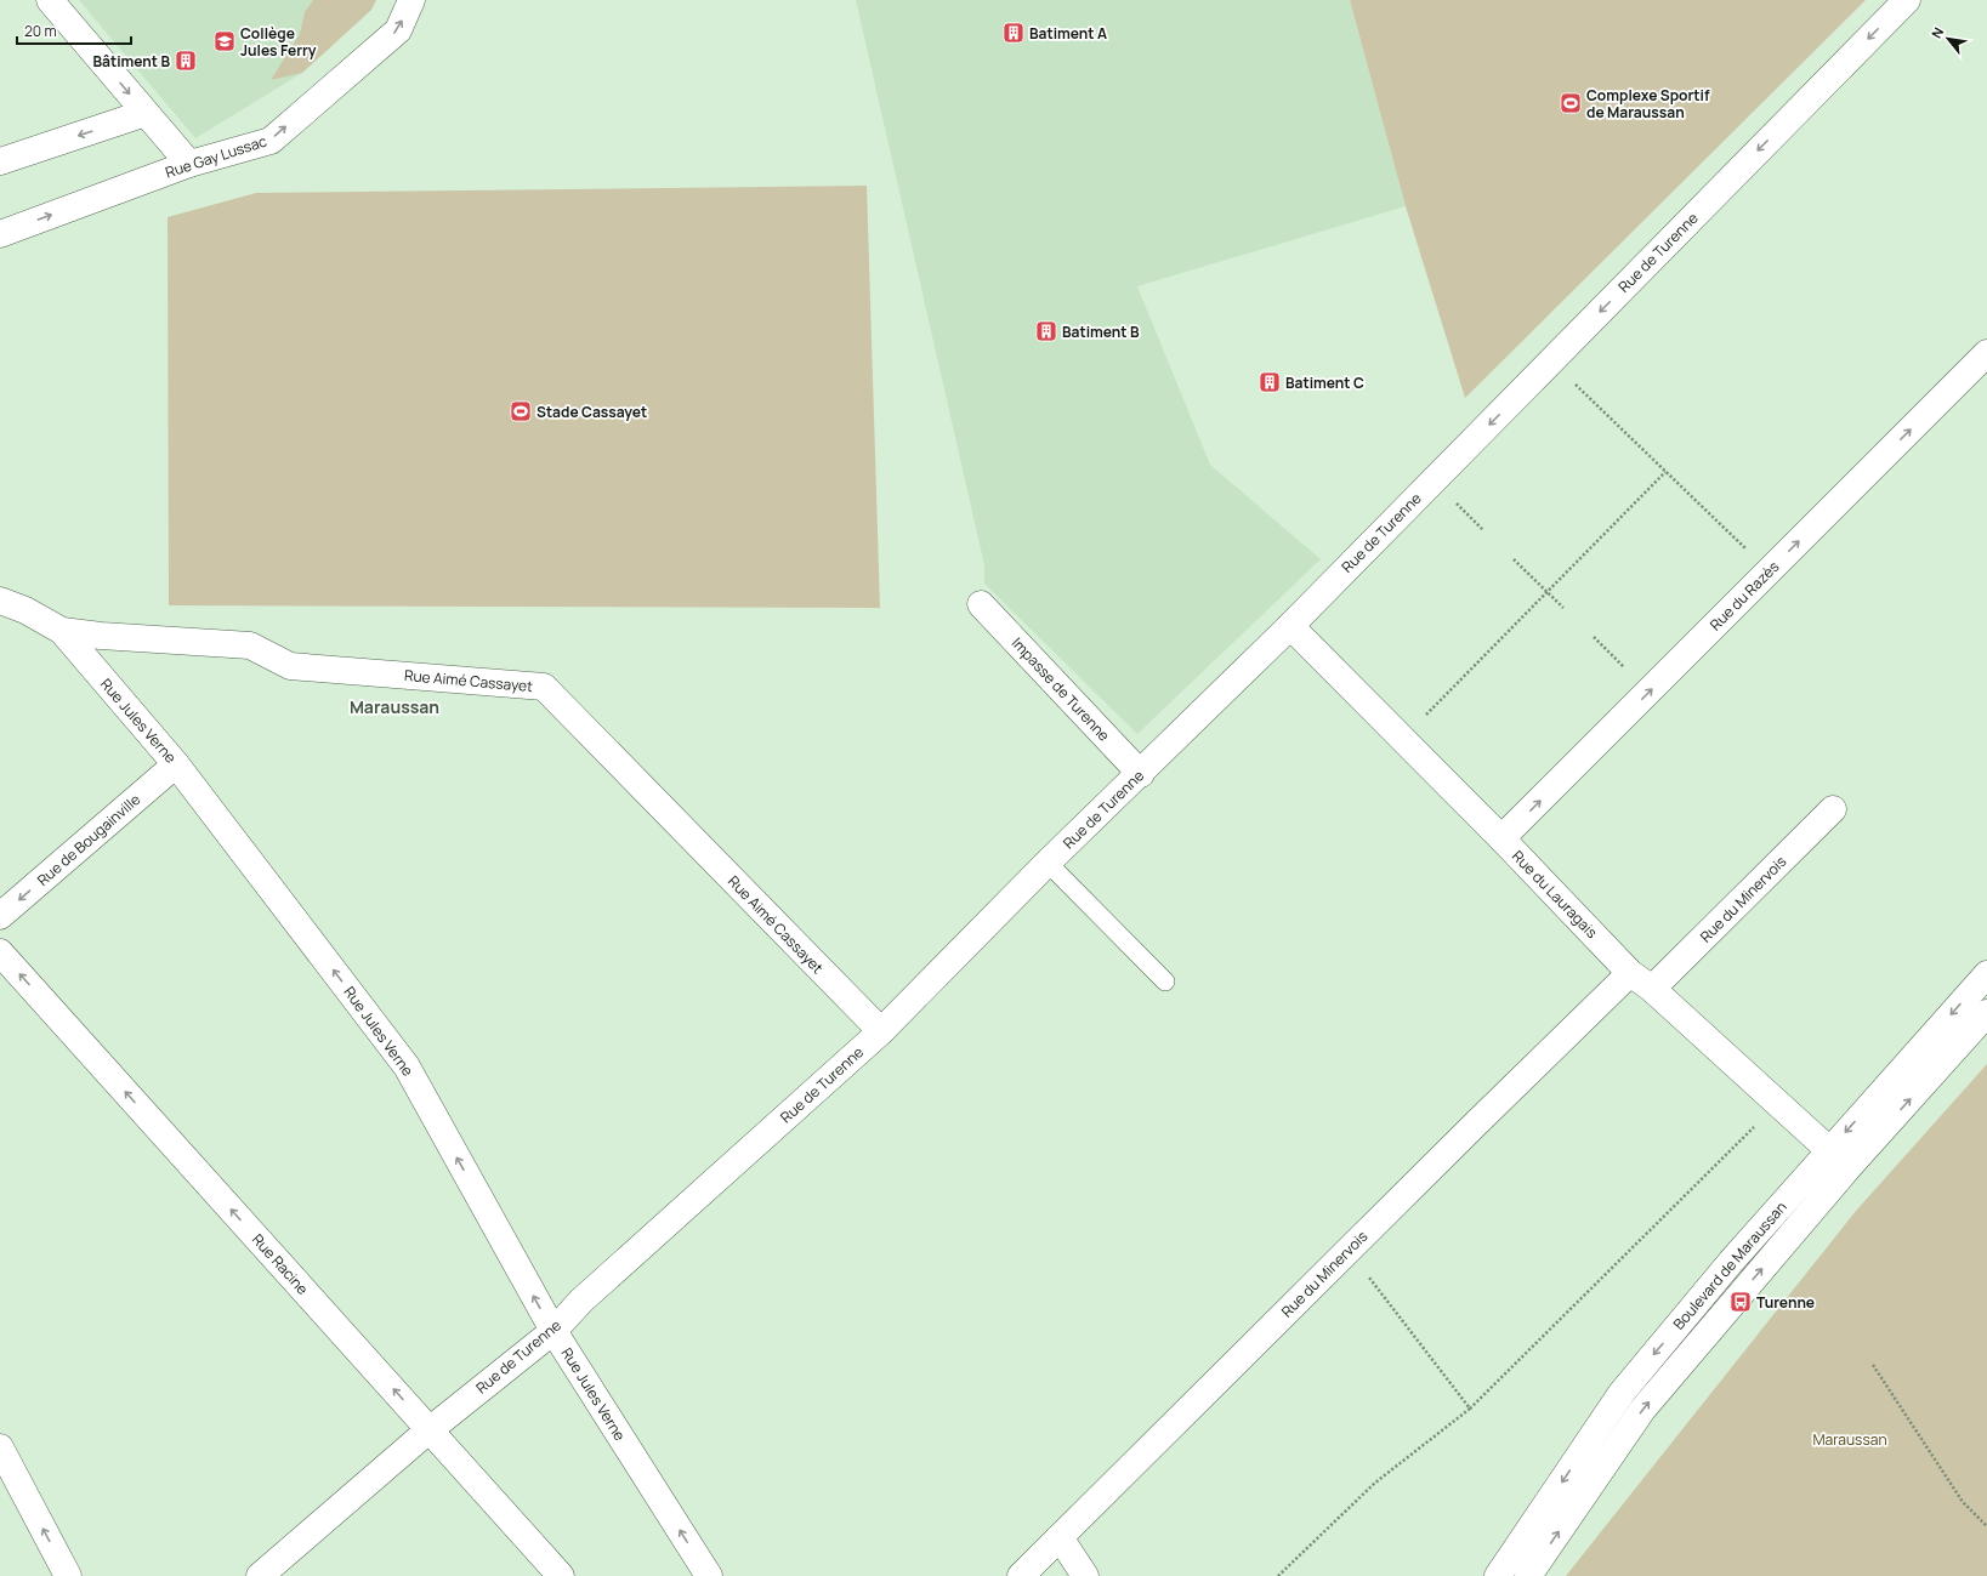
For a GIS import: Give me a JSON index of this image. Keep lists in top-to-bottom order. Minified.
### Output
{"streets":{"street":["Rue Gay Lussac","Rue de Turenne","Rue du Razès","Rue Aimé Cassayet","Impasse de Turenne","Rue Jules Verne","Rue de Bougainville","Rue du Lauragais","Rue du Minervois","Rue Racine","Boulevard de Maraussan"]},"crossings":[["Rue de Turenne","Rue Aimé Cassayet"],["Rue de Turenne","Impasse de Turenne"],["Rue de Turenne","Rue Jules Verne"],["Rue de Turenne","Rue du Lauragais"],["Rue de Turenne","Rue Racine"],["Rue du Razès","Rue du Lauragais"],["Rue Aimé Cassayet","Rue Jules Verne"],["Rue Jules Verne","Rue de Bougainville"],["Rue du Lauragais","Rue du Minervois"],["Rue du Lauragais","Boulevard de Maraussan"]],"one_way":["Rue de Turenne","Rue du Razès","Rue Jules Verne","Rue de Bougainville","Rue Racine"],"districts":["Maraussan"],"parks":["Maraussan"],"places":{"building":["Batiment A","Bâtiment B","Batiment B","Batiment C"],"school or university":["Collège Jules Ferry"],"sports":["Complexe Sportif de Maraussan","Stade Cassayet"],"bus stop":["Turenne"]},"scale_bar":"20 m","north":"top left"}
